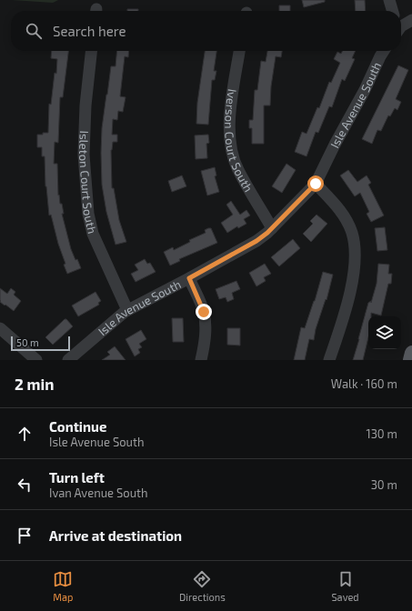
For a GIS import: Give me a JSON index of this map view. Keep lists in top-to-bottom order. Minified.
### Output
{"streets":{"street":["Isle Avenue South","Iverson Court South","Isleton Court South"]},"crossings":[["Isle Avenue South","Iverson Court South"],["Isle Avenue South","Isleton Court South"]],"scale_bar":"50 m","page":{"search":"Search here","scale":"50 m","heading":["2 min","Walk · 160 m"],"list":[["Continue","Isle Avenue South","130 m"],["Turn left","Ivan Avenue South","30 m"],"Arrive at destination"],"nav":["Map","Directions","Saved"]}}
